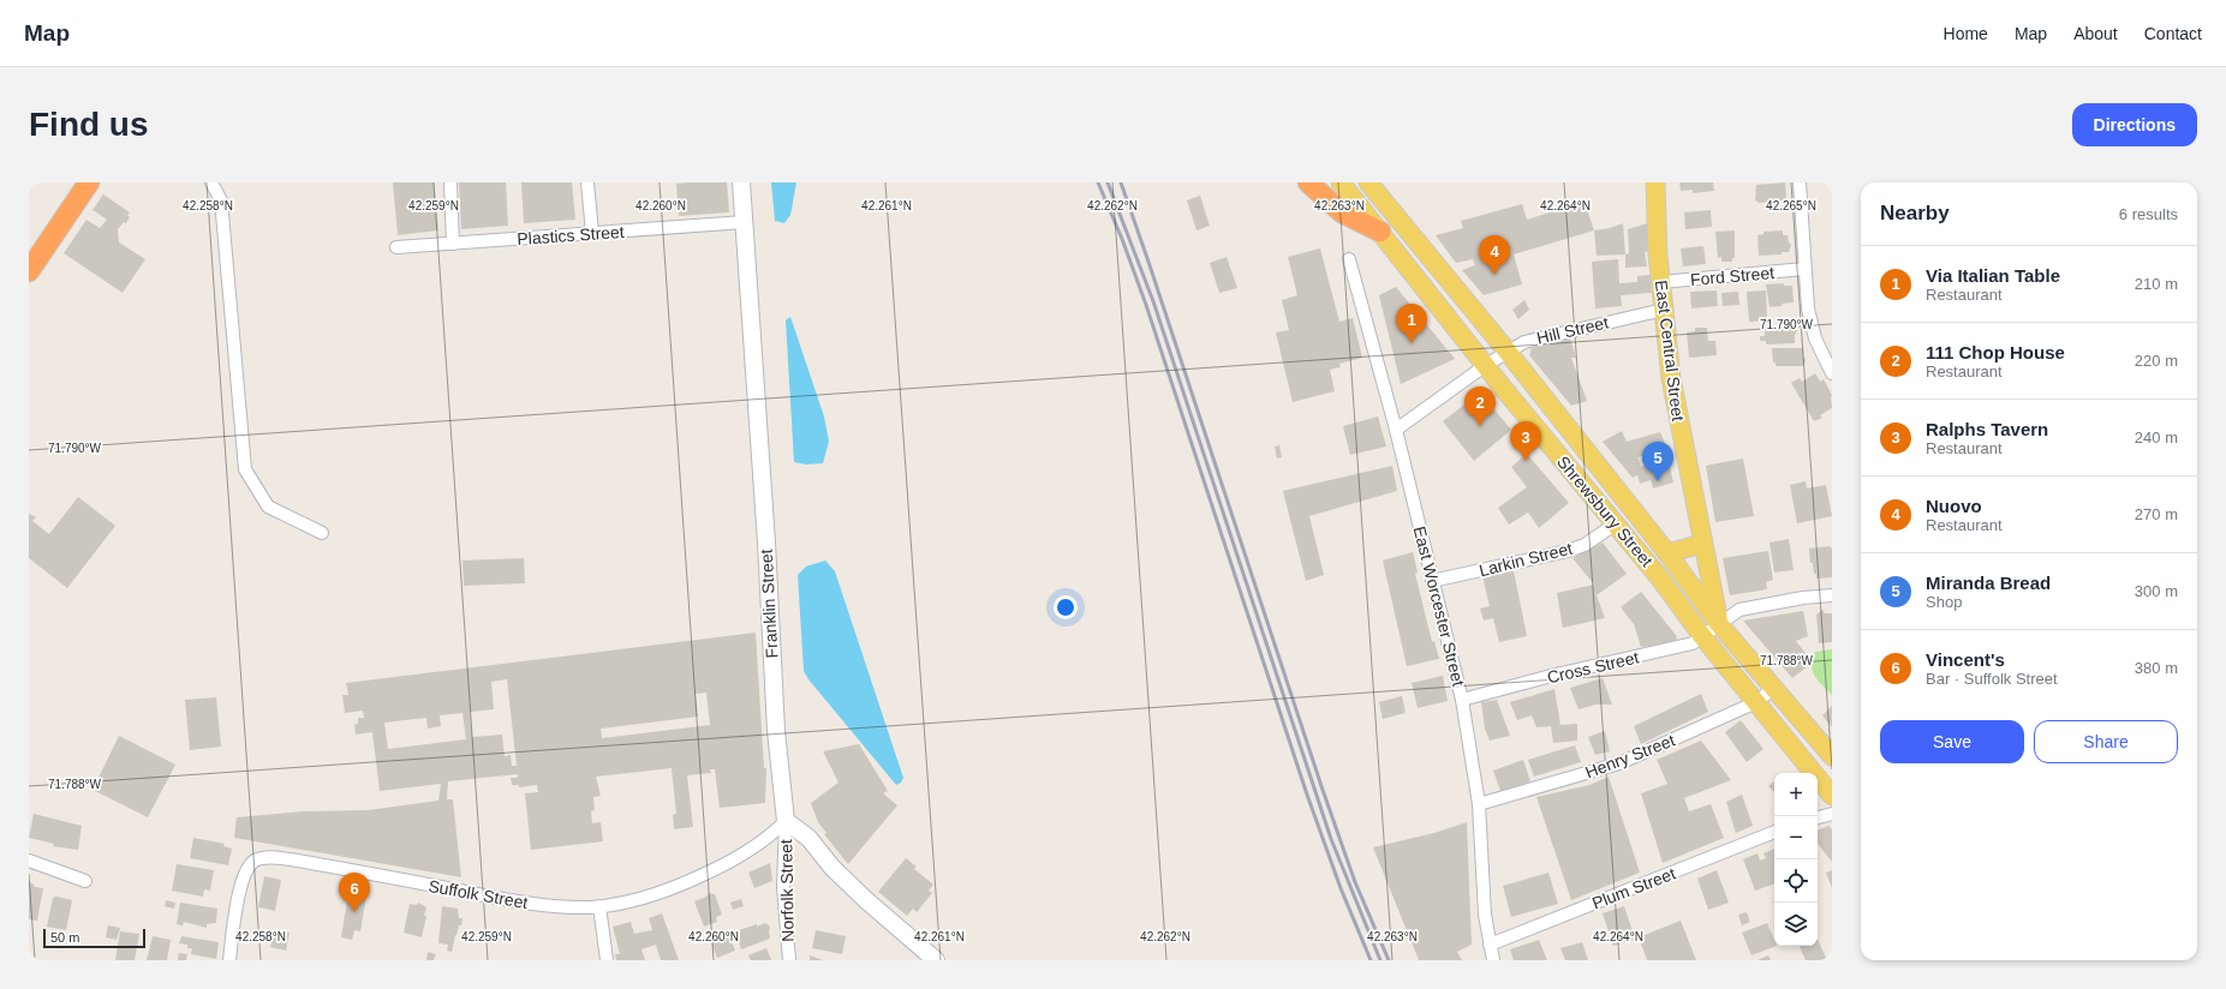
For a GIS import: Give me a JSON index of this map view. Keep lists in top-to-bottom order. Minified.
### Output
{"streets":{"main road":["East Central Street","Shrewsbury Street","Franklin Street"],"street":["Plastics Street","Ford Street","Hill Street","Larkin Street","East Worcester Street","Cross Street","Henry Street","Plum Street","Norfolk Street","Suffolk Street"]},"crossings":[["Plastics Street","Franklin Street"],["Ford Street","East Central Street"],["Hill Street","East Central Street"],["Hill Street","Shrewsbury Street"],["Hill Street","East Worcester Street"],["East Central Street","Shrewsbury Street"],["East Central Street","Cross Street"],["Shrewsbury Street","Larkin Street"],["Shrewsbury Street","Cross Street"],["Shrewsbury Street","Henry Street"],["Larkin Street","East Worcester Street"],["Franklin Street","Norfolk Street"],["Franklin Street","Suffolk Street"],["East Worcester Street","Cross Street"],["East Worcester Street","Henry Street"],["East Worcester Street","Plum Street"],["Norfolk Street","Suffolk Street"]],"scale_bar":"50 m","page":{"header":"Map","nav":["Home","Map","About","Contact"],"buttons":["Directions",["Save","Share"]],"title":"Find us","heading":["Nearby","6 results"],"pins":["4","1","2","3","5","6"],"list":[{"mark":"1","name":"Via Italian Table","note":"Restaurant","value":"210 m"},{"mark":"2","name":"111 Chop House","note":"Restaurant","value":"220 m"},{"mark":"3","name":"Ralphs Tavern","note":"Restaurant","value":"240 m"},{"mark":"4","name":"Nuovo","note":"Restaurant","value":"270 m"},{"mark":"5","name":"Miranda Bread","note":"Shop","value":"300 m"},{"mark":"6","name":"Vincent's","note":"Bar · Suffolk Street","value":"380 m"}],"map_buttons":["+","−"],"scale":"50 m"},"coordinates":["42.258°N","42.259°N","42.260°N","42.261°N","42.262°N","42.263°N","42.264°N","42.265°N","71.790°W","71.788°W"]}
